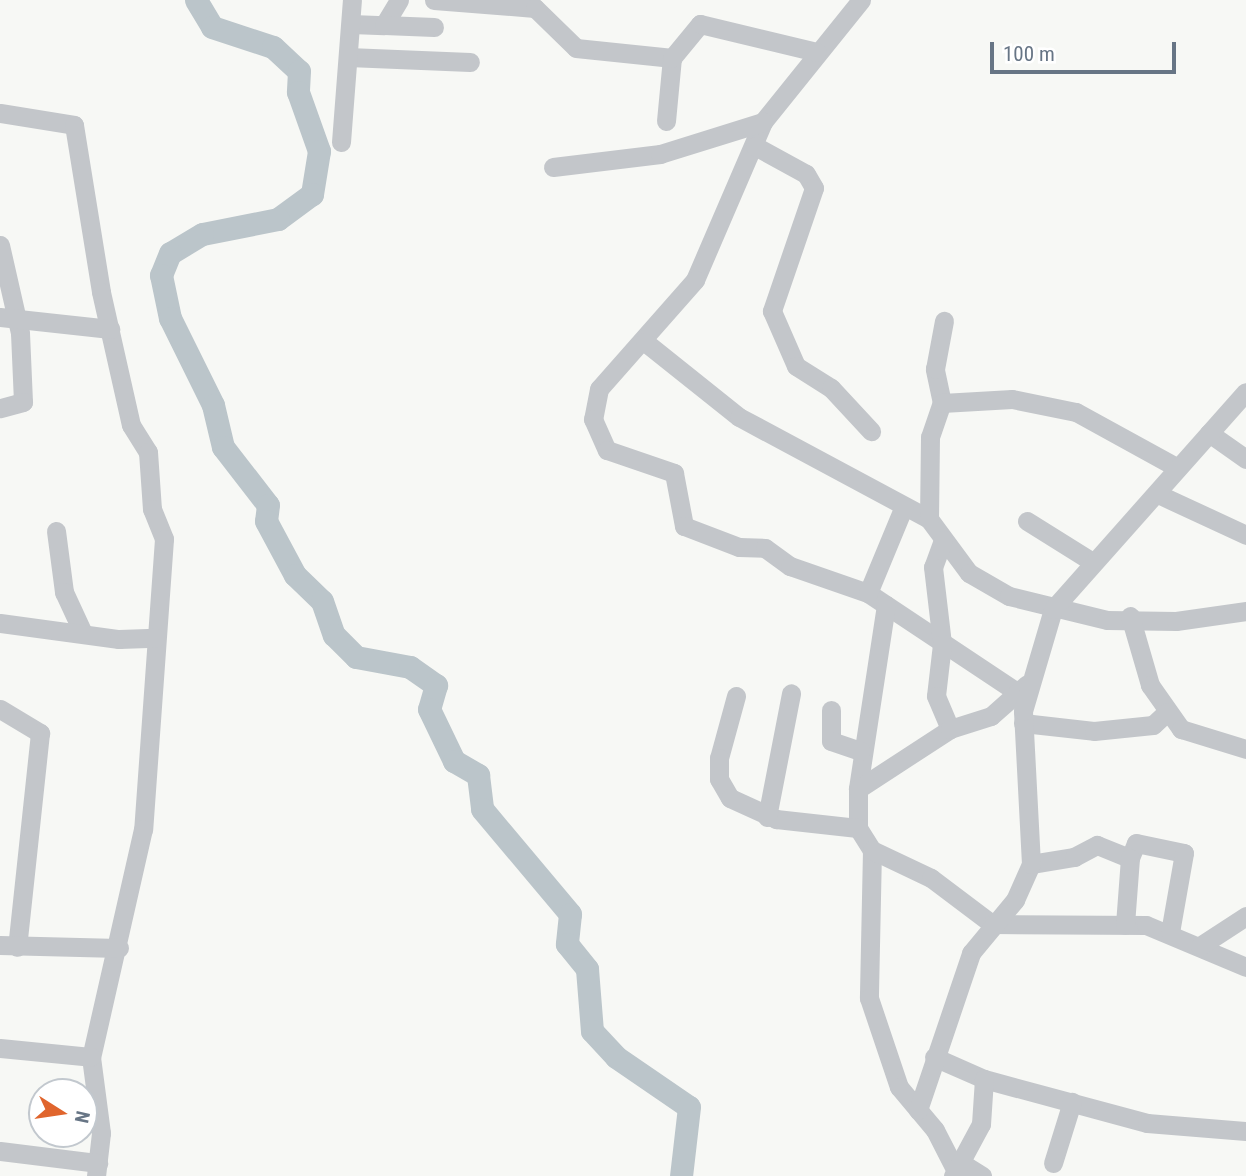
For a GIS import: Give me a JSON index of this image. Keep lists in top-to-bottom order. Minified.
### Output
{"scale_bar":"100 m","north":"right"}
